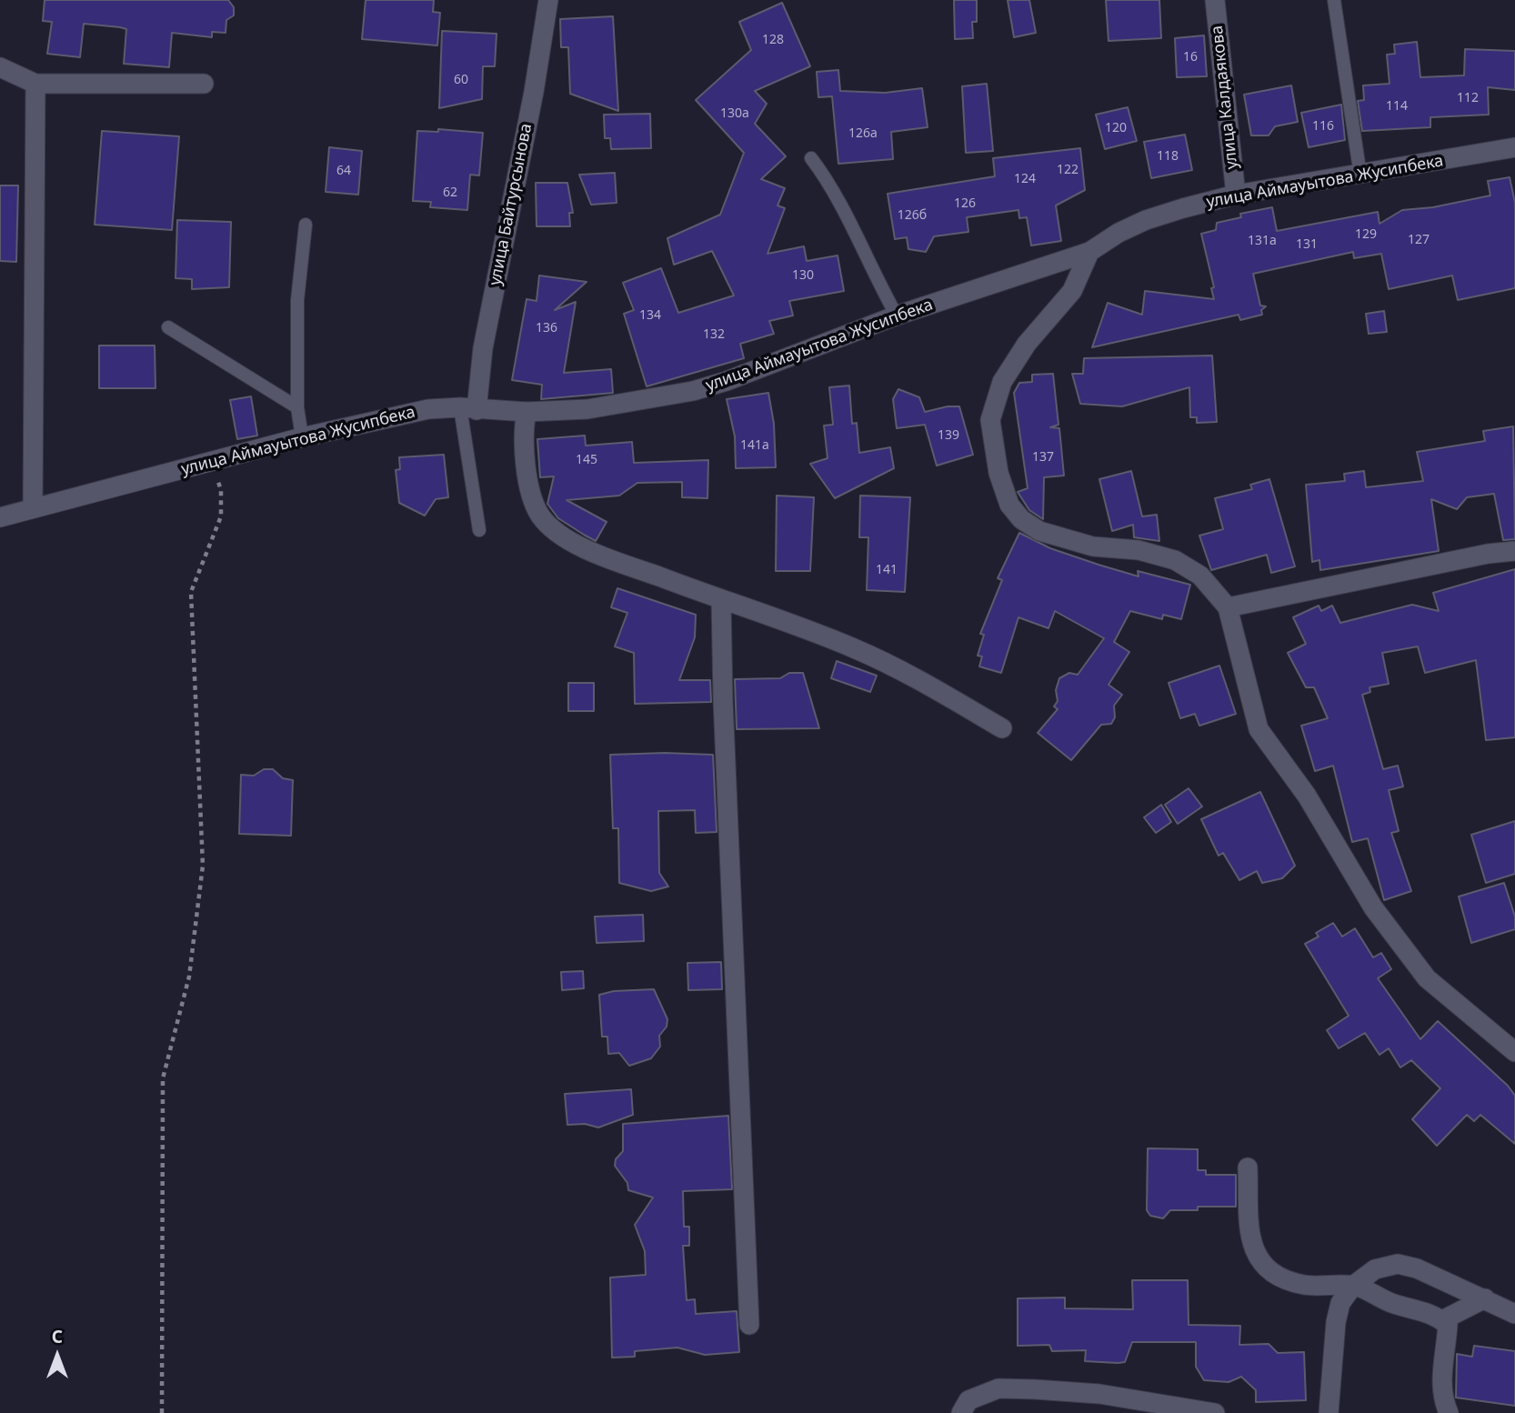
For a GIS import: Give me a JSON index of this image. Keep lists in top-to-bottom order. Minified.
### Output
{"streets":{"street":["улица Калдаякова","улица Аймауытова Жусипбека","улица Байтурсынова"]},"crossings":[["улица Калдаякова","улица Аймауытова Жусипбека"],["улица Аймауытова Жусипбека","улица Байтурсынова"]],"house_numbers":["128","16","60","112","114","130а","116","120","126а","118","122","64","124","62","126","126б","129","127","131а","131","130","134","136","132","139","141а","137","145","141"],"north":"top"}
